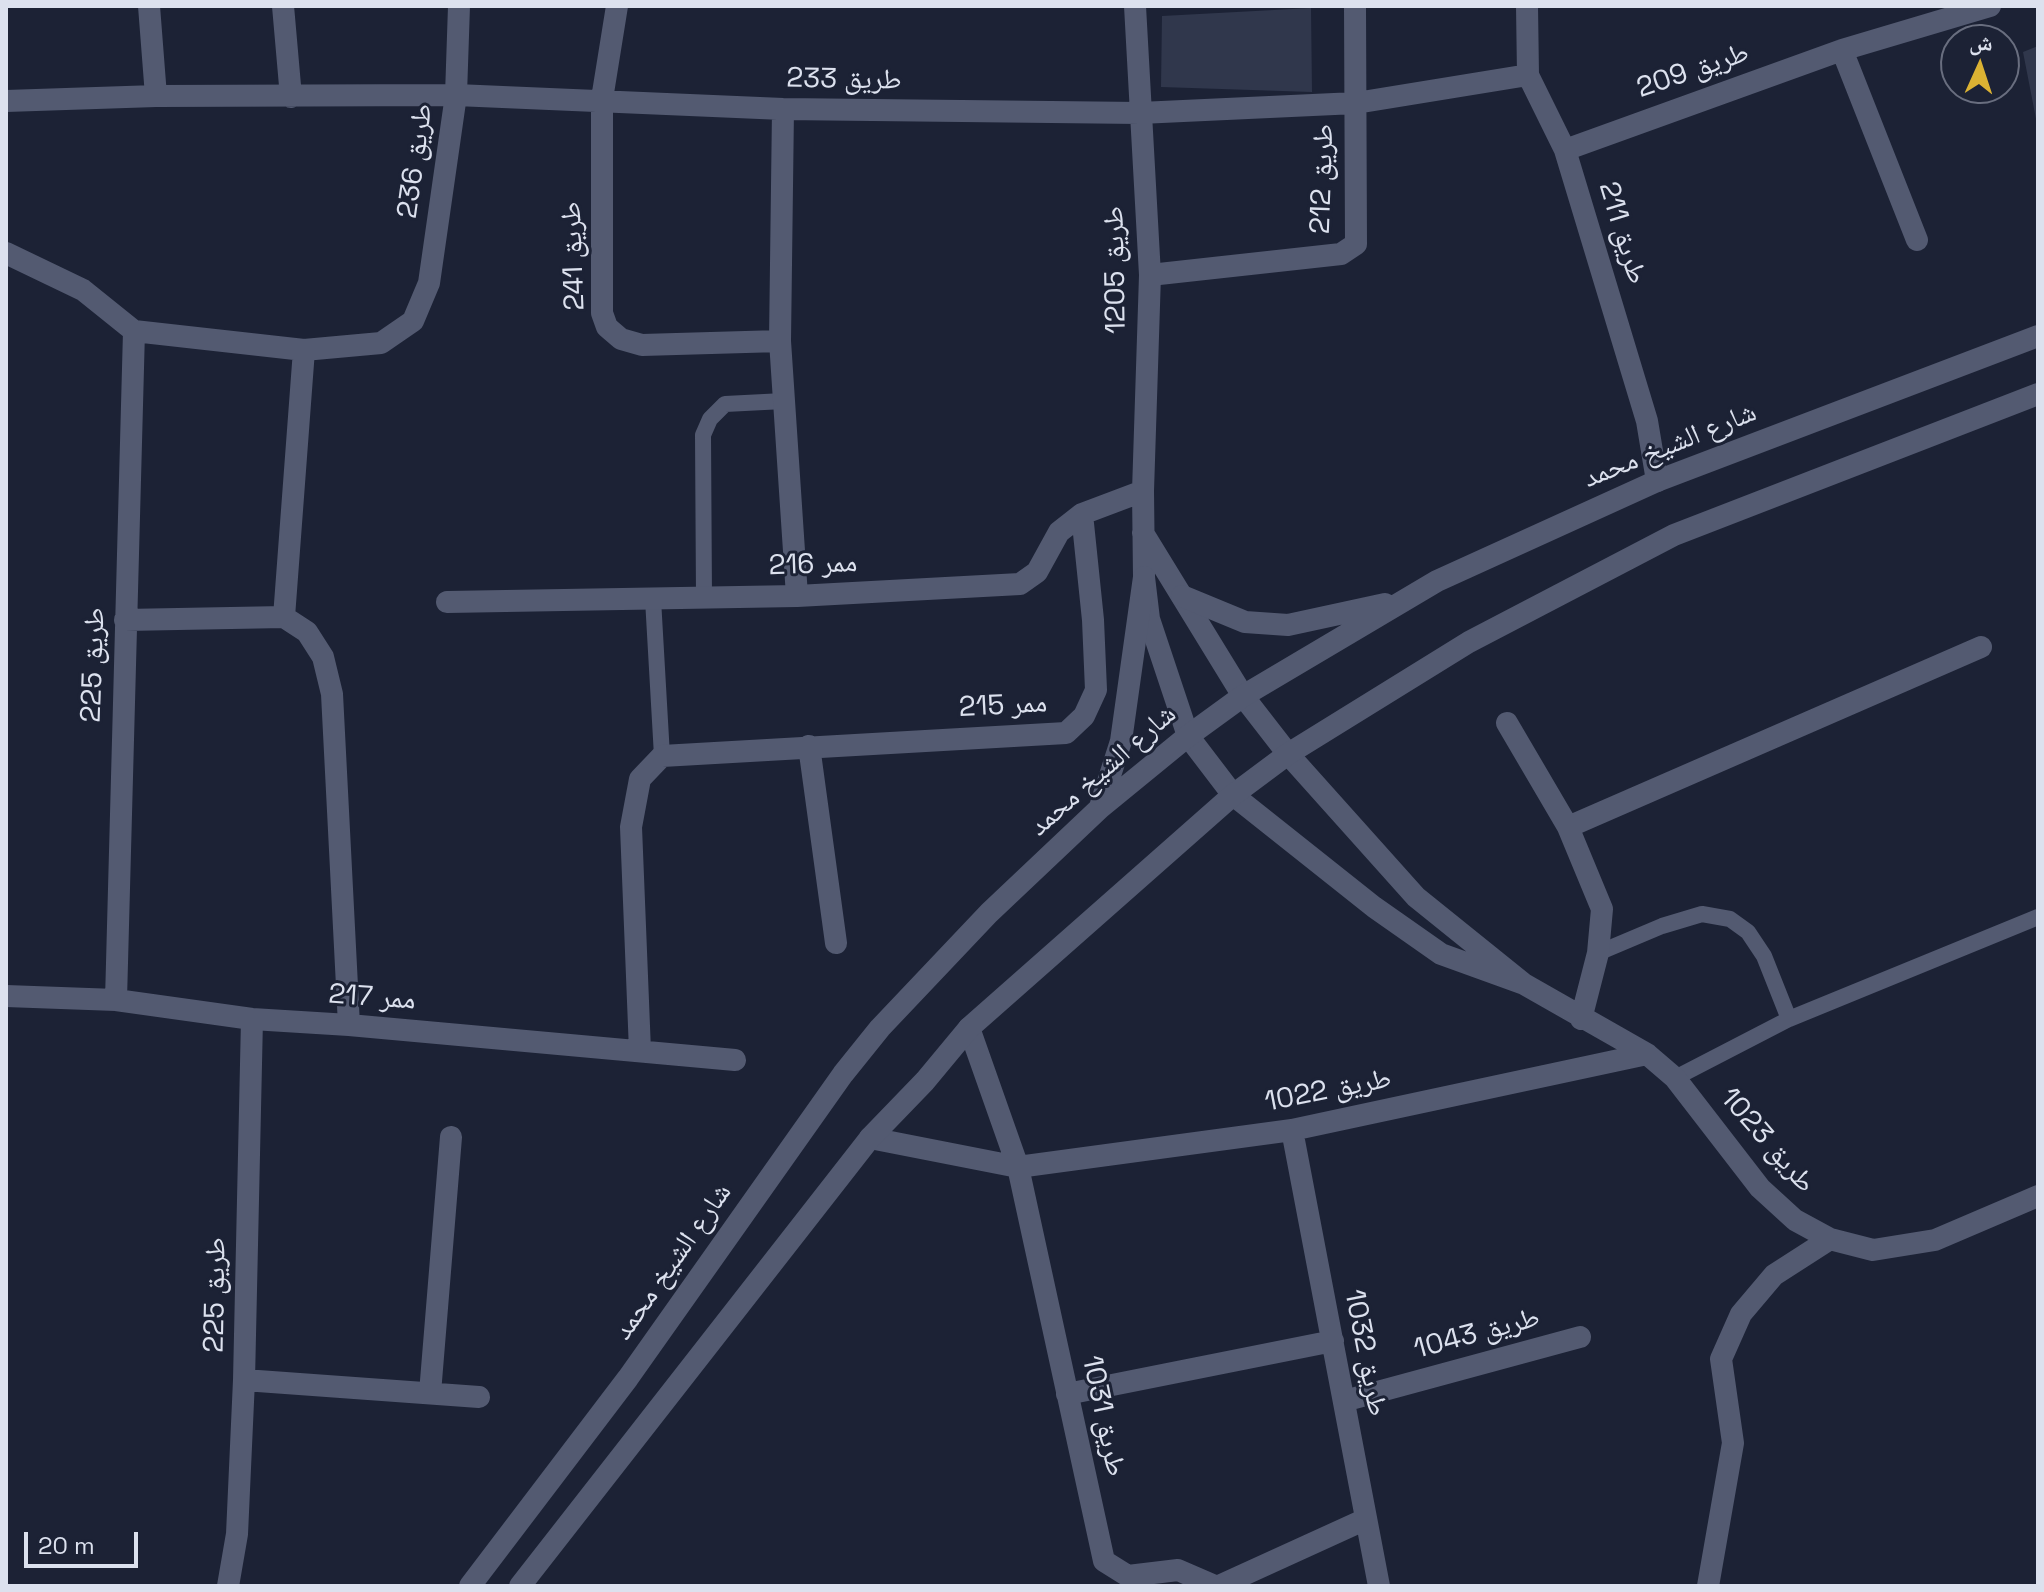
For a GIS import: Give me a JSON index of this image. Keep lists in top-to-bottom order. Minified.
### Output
{"streets":{"street":["طريق 209","طريق 233","طريق 236","طريق 212","طريق 211","طريق 241","طريق 1205","شارع الشيخ محمد","ممر 216","طريق 225","ممر 215","ممر 217","طريق 1022","طريق 1023","طريق 1043","طريق 1032","طريق 1031"]},"crossings":[["طريق 209","طريق 211"],["طريق 233","طريق 236"],["طريق 233","طريق 212"],["طريق 233","طريق 211"],["طريق 233","طريق 241"],["طريق 233","طريق 1205"],["طريق 212","طريق 1205"],["طريق 211","شارع الشيخ محمد"],["طريق 1205","شارع الشيخ محمد"],["طريق 1205","ممر 216"],["ممر 216","ممر 215"],["طريق 225","ممر 217"],["طريق 1022","طريق 1023"],["طريق 1022","طريق 1032"],["طريق 1022","طريق 1031"],["طريق 1043","طريق 1032"]],"scale_bar":"20 m","north":"top"}
